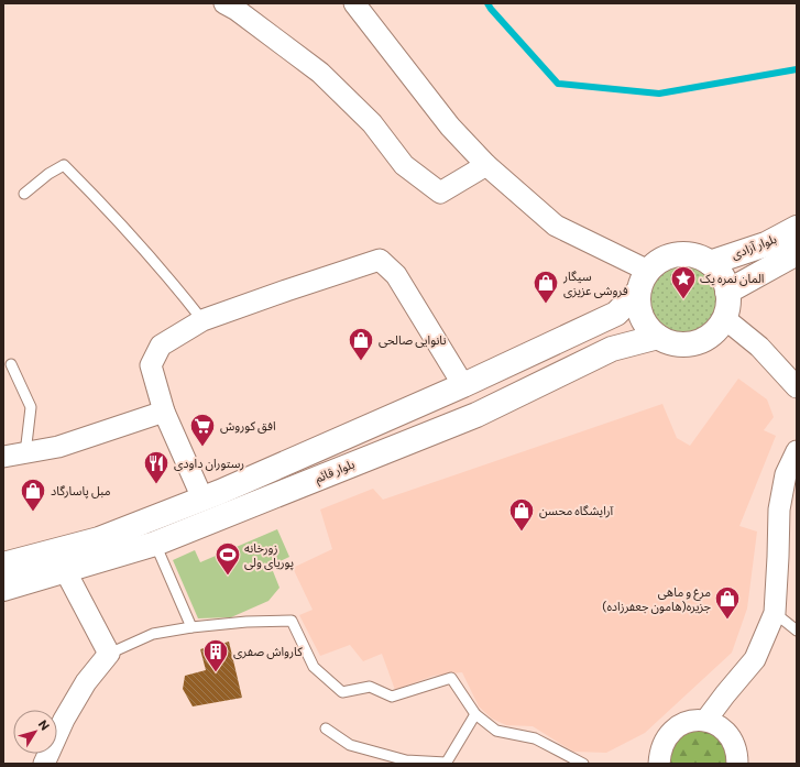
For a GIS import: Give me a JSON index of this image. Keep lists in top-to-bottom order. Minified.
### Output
{"streets":{"main road":["بلوار آزادی","بلوار قائم"]},"crossings":[["بلوار آزادی","بلوار قائم"]],"places":{"place":["المان نمره یک"],"shop":["سیگار فروشی عزیزی","نانوایی صالحی","مبل پاسارگاد","آرایشگاه محسن","مرغ و ماهی جزیره(هامون جعفرزاده)"],"supermarket":["افق کوروش"],"restaurant":["رستوران داودی"],"sports":["زورخانه پوریای ولی"],"building":["کارواش صفری"]},"north":"top right"}
